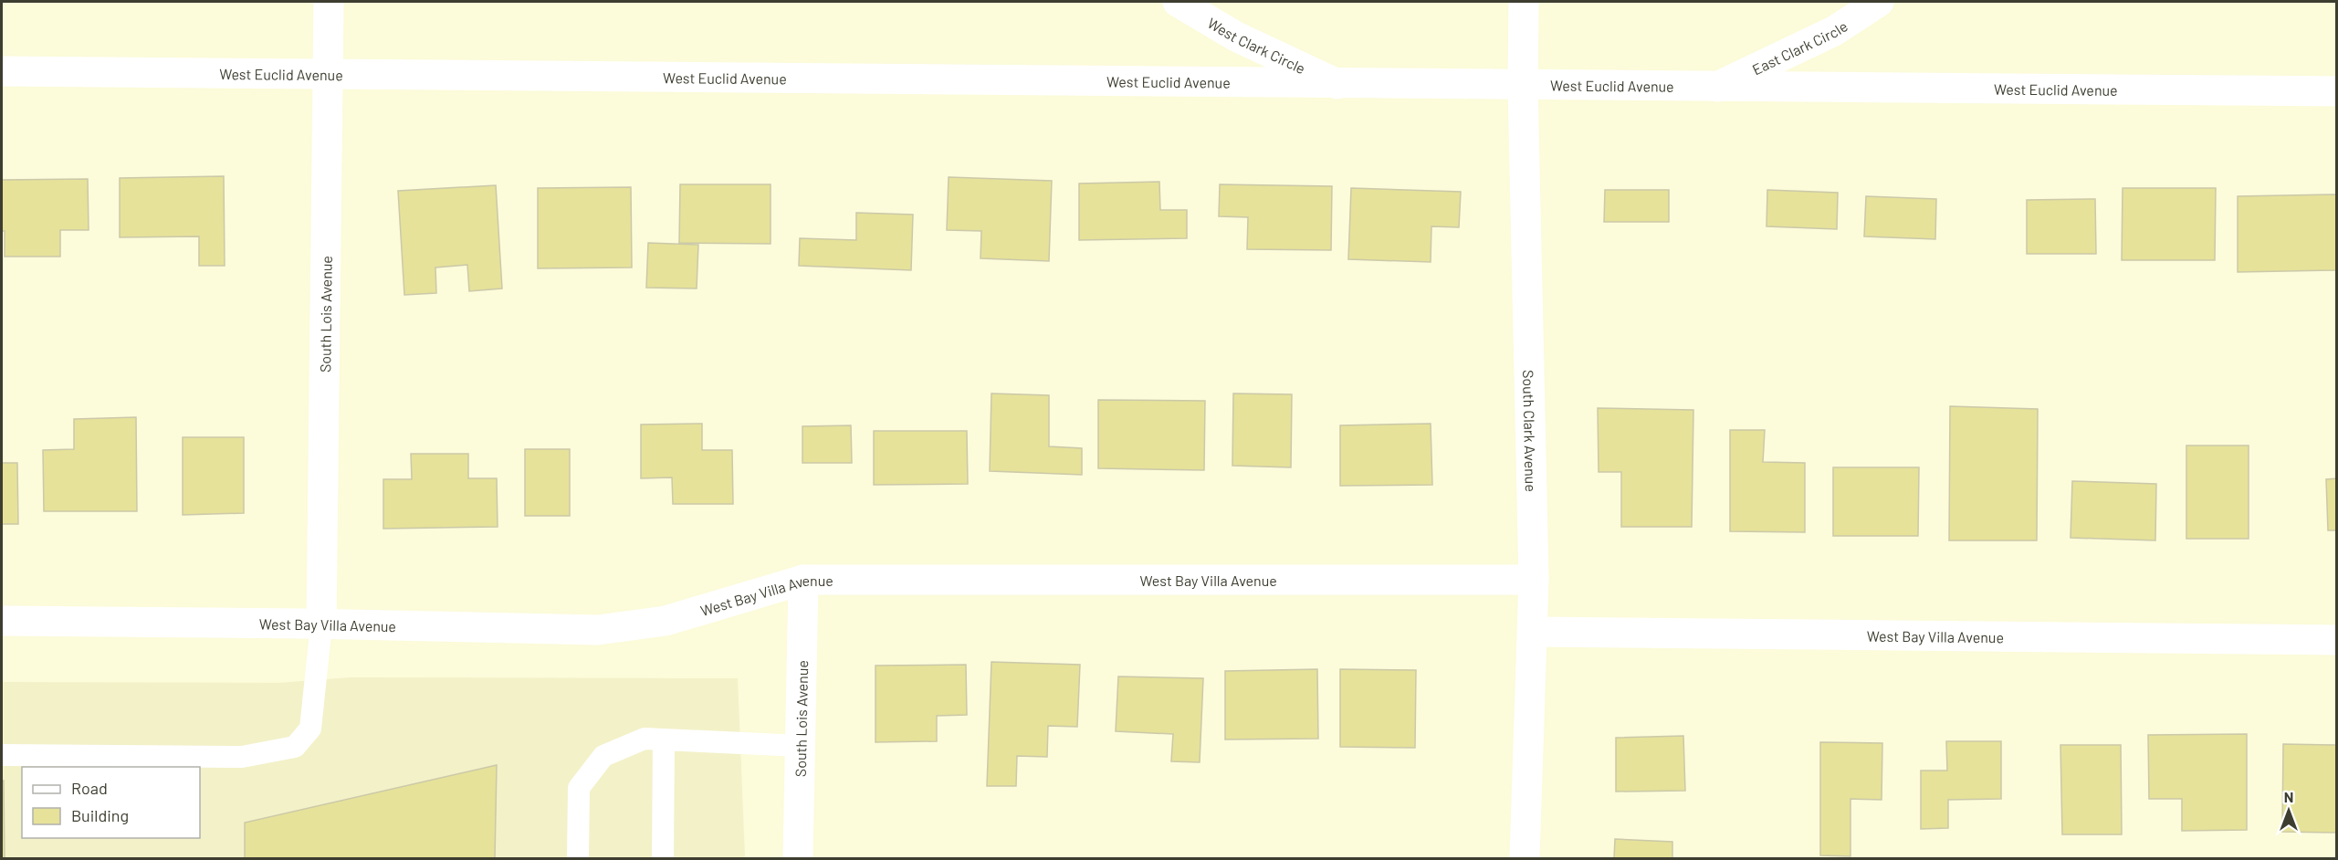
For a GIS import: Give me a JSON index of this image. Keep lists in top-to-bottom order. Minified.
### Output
{"streets":{"street":["West Clark Circle","East Clark Circle","West Euclid Avenue","South Lois Avenue","South Clark Avenue","West Bay Villa Avenue"]},"crossings":[["West Clark Circle","West Euclid Avenue"],["East Clark Circle","West Euclid Avenue"],["West Euclid Avenue","South Lois Avenue"],["West Euclid Avenue","South Clark Avenue"],["South Lois Avenue","West Bay Villa Avenue"],["South Clark Avenue","West Bay Villa Avenue"]],"legend":["Road","Building"],"north":"top"}
